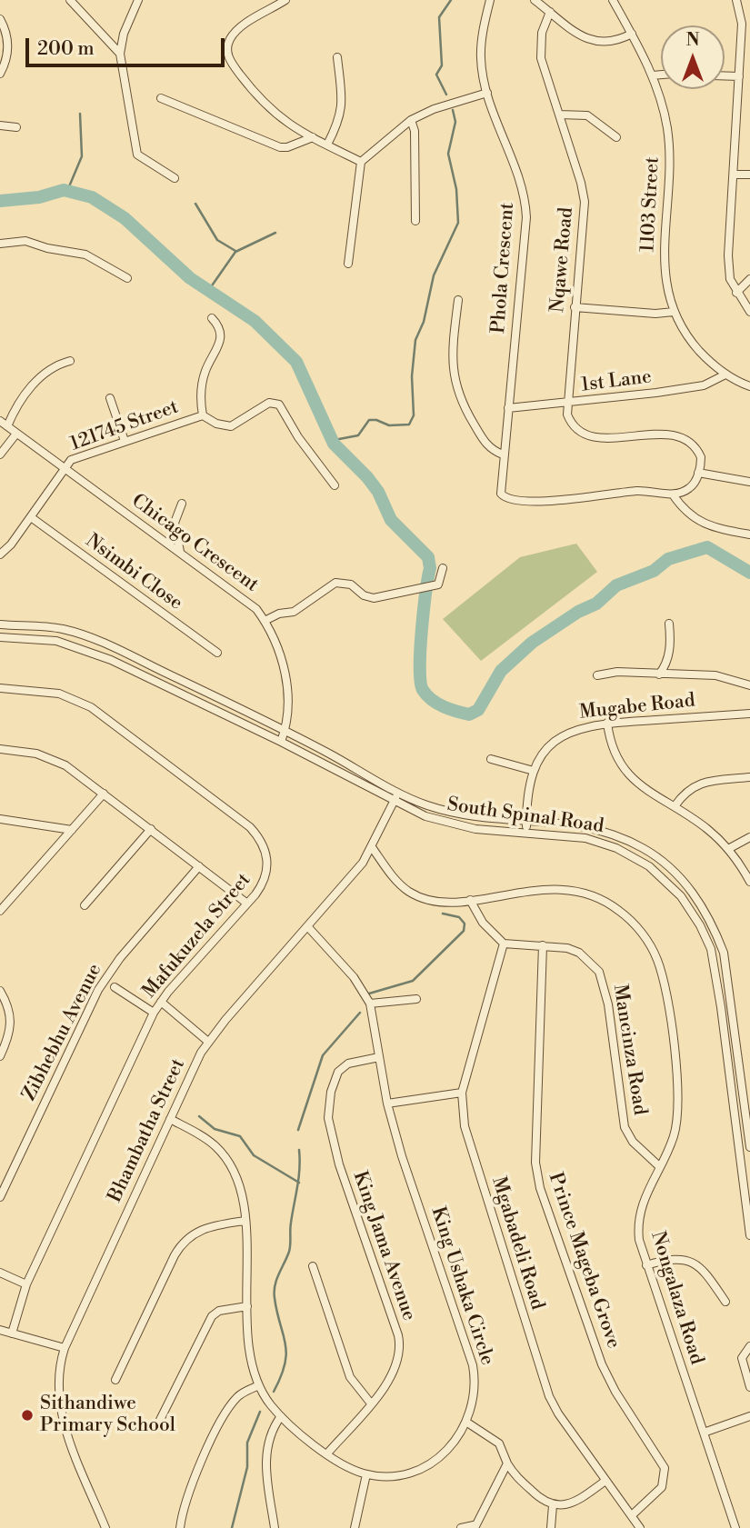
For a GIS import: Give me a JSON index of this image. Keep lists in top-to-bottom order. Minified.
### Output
{"streets":{"street":["1103 Street","Nqawe Road","Phola Crescent","1st Lane","121745 Street","Chicago Crescent","Nsimbi Close","Mugabe Road","South Spinal Road","Mafukuzela Street","Zibhebhu Avenue","Mancinza Road","Bhambatha Street","Mgabadeli Road","King Jama Avenue","Prince Mageba Grove","King Ushaka Circle","Nongalaza Road"]},"crossings":[["1103 Street","1st Lane"],["Nqawe Road","1st Lane"],["Phola Crescent","1st Lane"],["121745 Street","Chicago Crescent"],["Chicago Crescent","South Spinal Road"],["Mugabe Road","South Spinal Road"],["South Spinal Road","Bhambatha Street"],["Mancinza Road","Mgabadeli Road"],["Mancinza Road","Prince Mageba Grove"],["Mancinza Road","Nongalaza Road"],["Bhambatha Street","King Ushaka Circle"],["Bhambatha Street","Nongalaza Road"],["Mgabadeli Road","Prince Mageba Grove"],["King Jama Avenue","King Ushaka Circle"]],"places":["Sithandiwe Primary School"],"scale_bar":"200 m","north":"top"}
